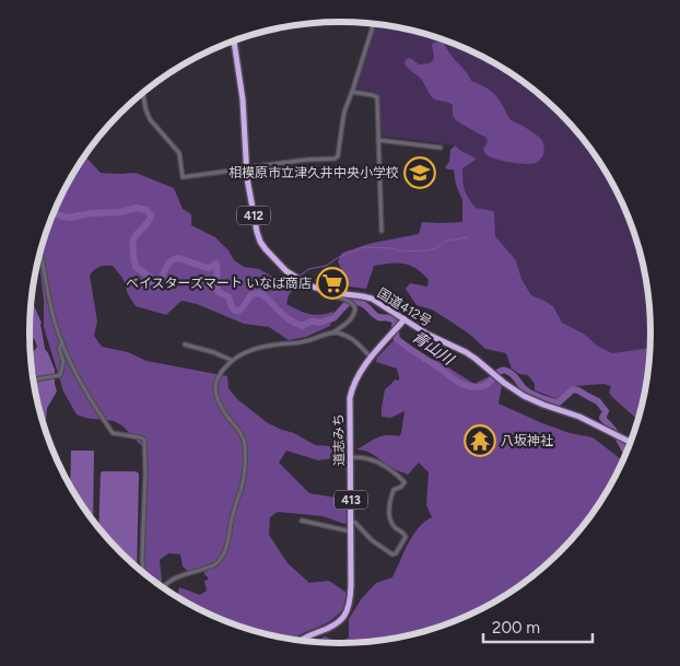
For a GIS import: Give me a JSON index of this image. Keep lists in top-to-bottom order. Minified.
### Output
{"streets":{"highway":["412","国道412号","道志みち","413"]},"crossings":[["国道412号","道志みち"]],"water":["青山川"],"places":{"school or university":["相模原市立津久井中央小学校"],"supermarket":["ベイスターズマート いなば商店"],"temple":["八坂神社"]},"scale_bar":"200 m"}
